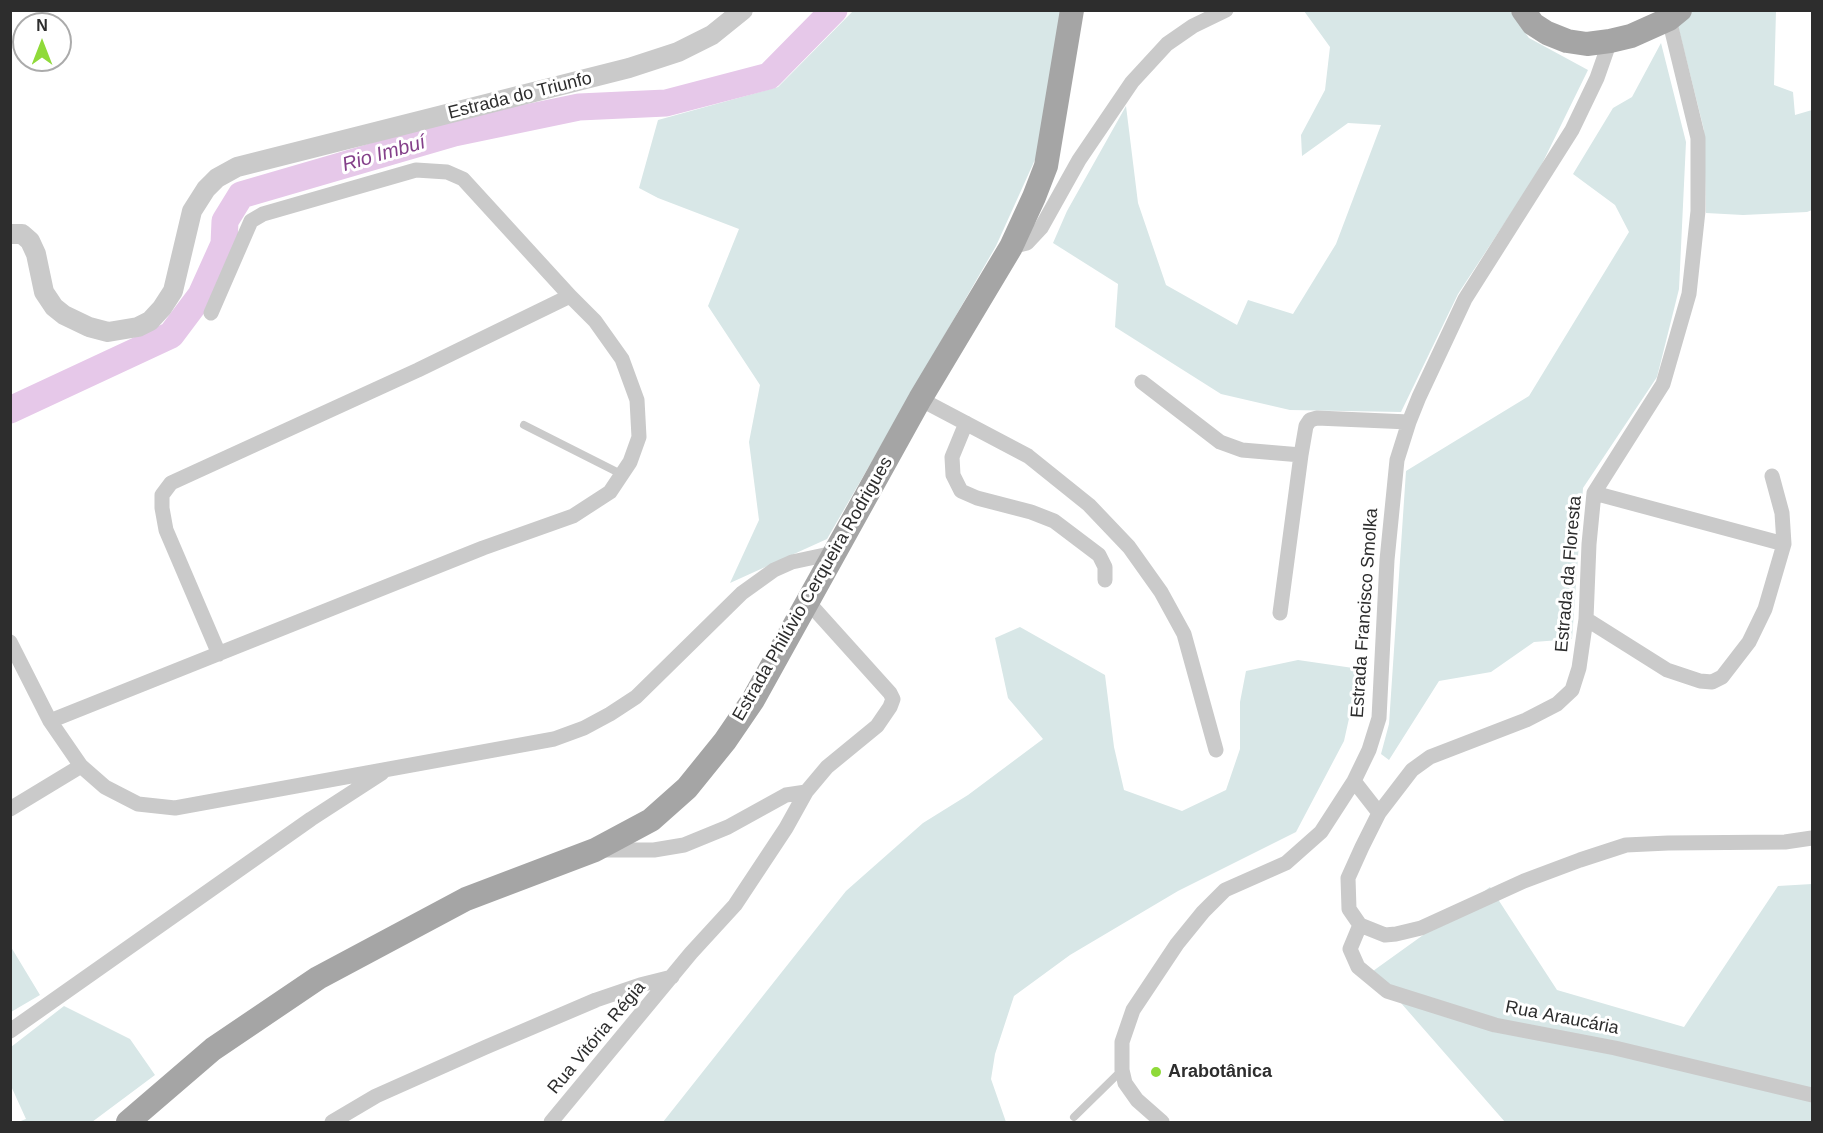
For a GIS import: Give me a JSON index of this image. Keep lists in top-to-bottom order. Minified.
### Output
{"streets":{"main road":["Estrada Philúvio Cerqueira Rodrigues"],"street":["Estrada do Triunfo","Estrada da Floresta","Estrada Francisco Smolka","Rua Araucária","Rua Vitória Régia"]},"crossings":[["Estrada da Floresta","Rua Araucária"],["Estrada Philúvio Cerqueira Rodrigues","Rua Vitória Régia"]],"water":["Rio Imbuí"],"places":["Arabotânica"],"north":"top"}
